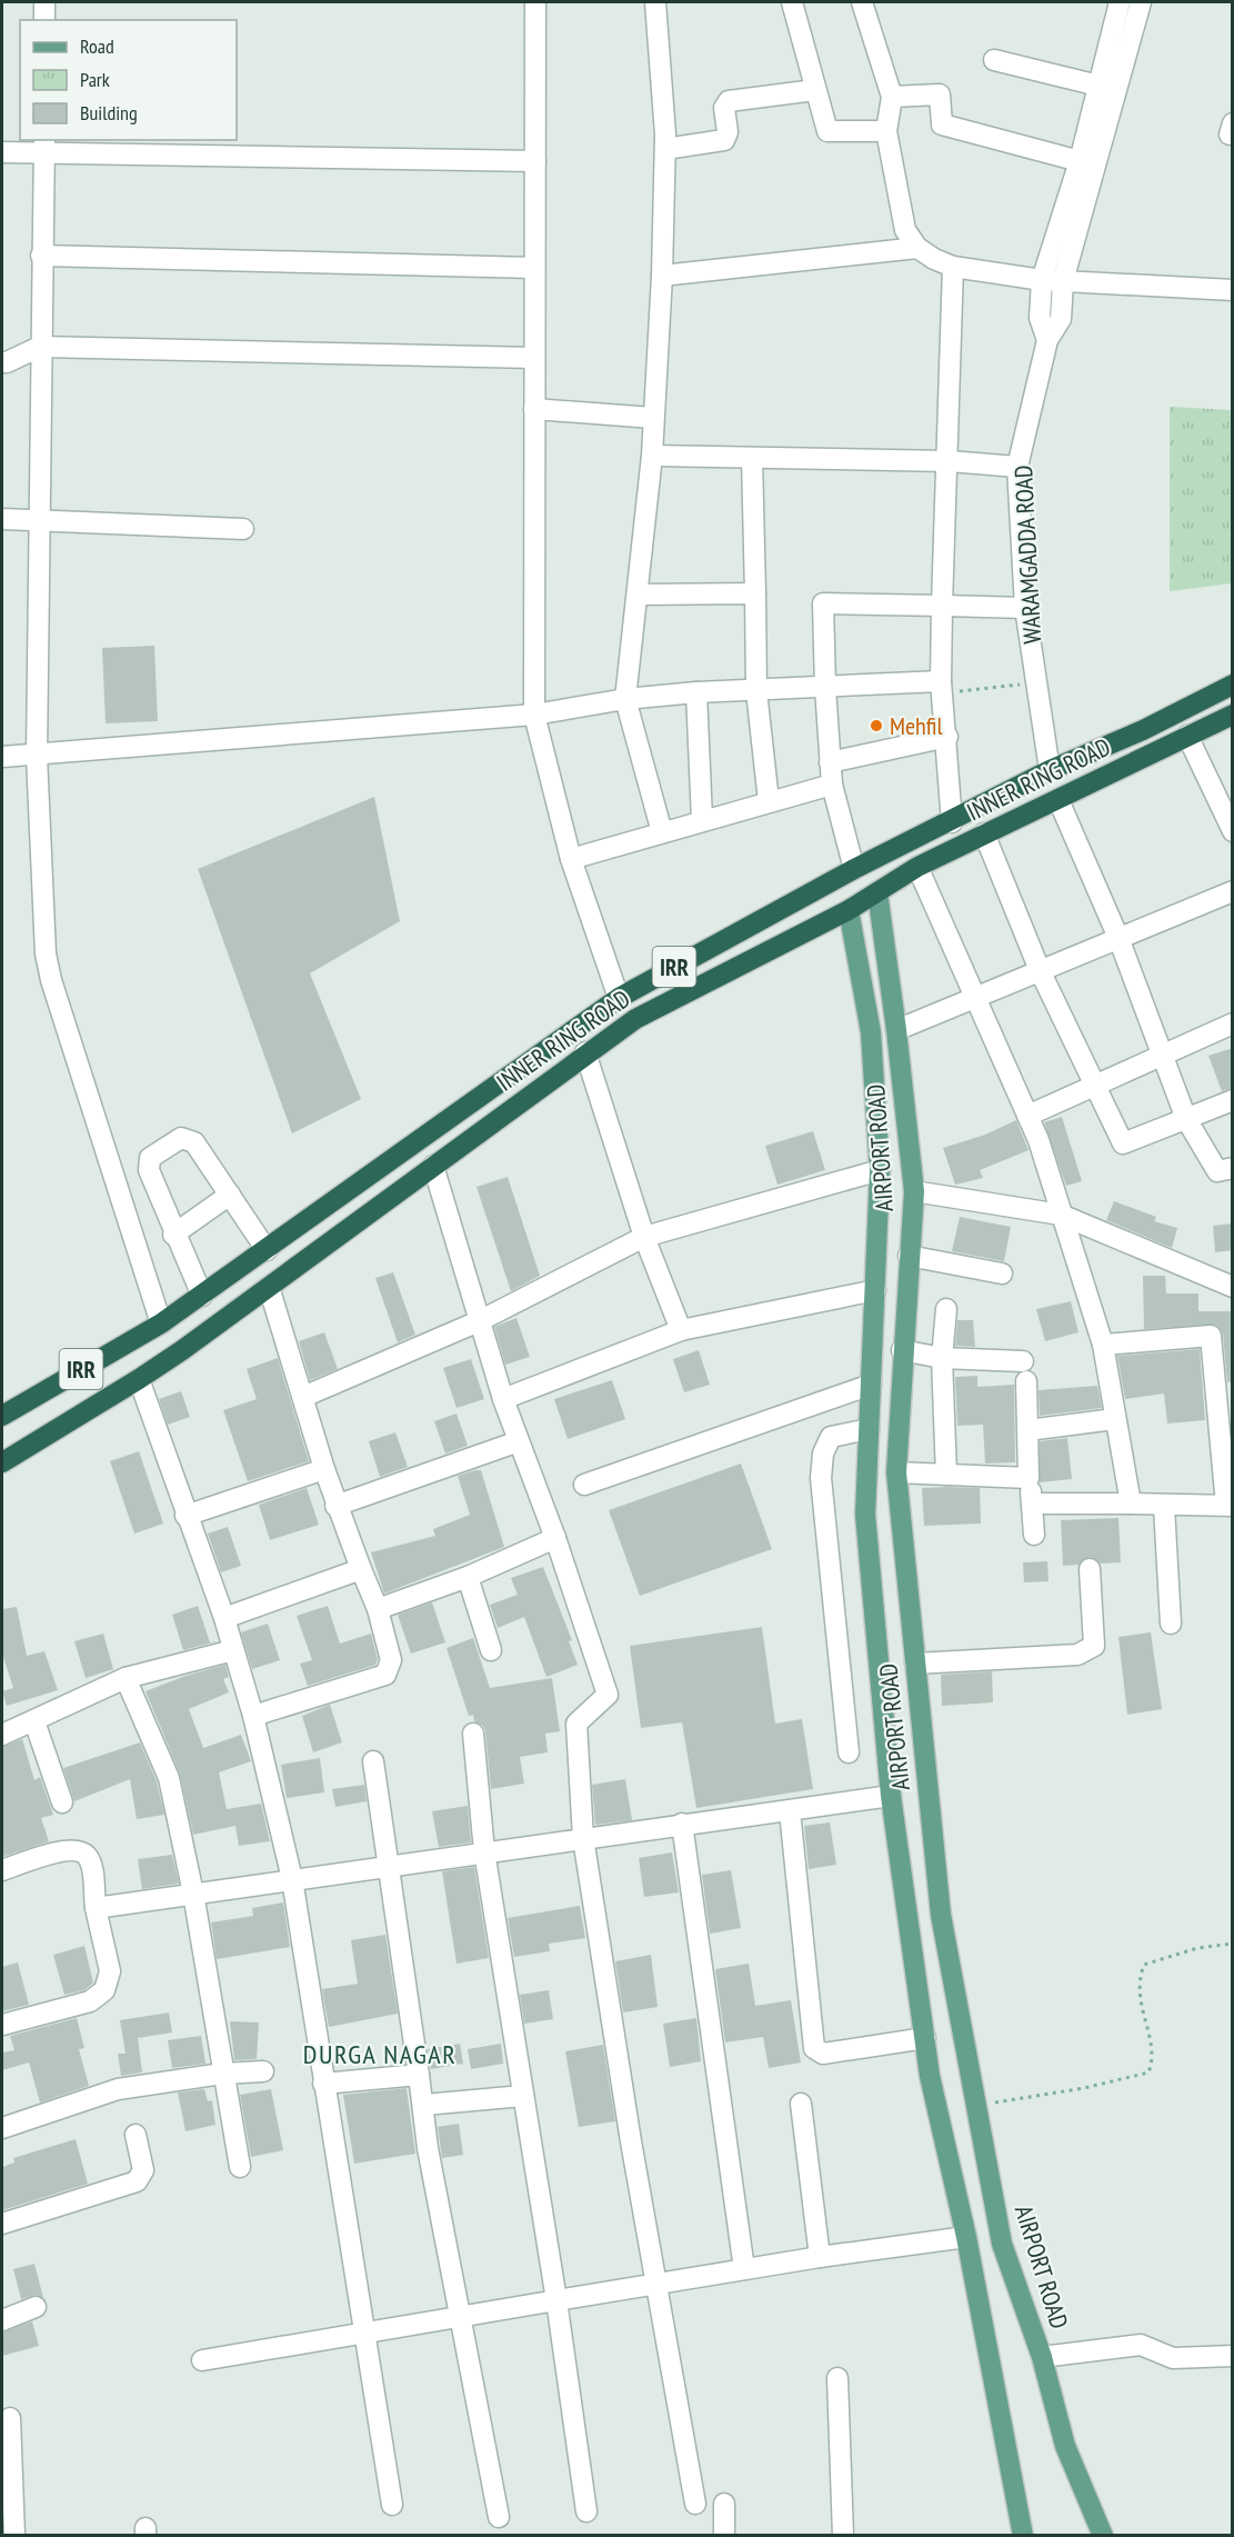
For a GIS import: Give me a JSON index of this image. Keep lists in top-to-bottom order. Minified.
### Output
{"streets":{"highway":["INNER RING ROAD","IRR"],"main road":["AIRPORT ROAD"],"street":["WARAMGADDA ROAD"]},"crossings":[["WARAMGADDA ROAD","INNER RING ROAD"],["INNER RING ROAD","AIRPORT ROAD"]],"districts":["DURGA NAGAR"],"places":["Mehfil"],"legend":["Road","Park","Building"]}
